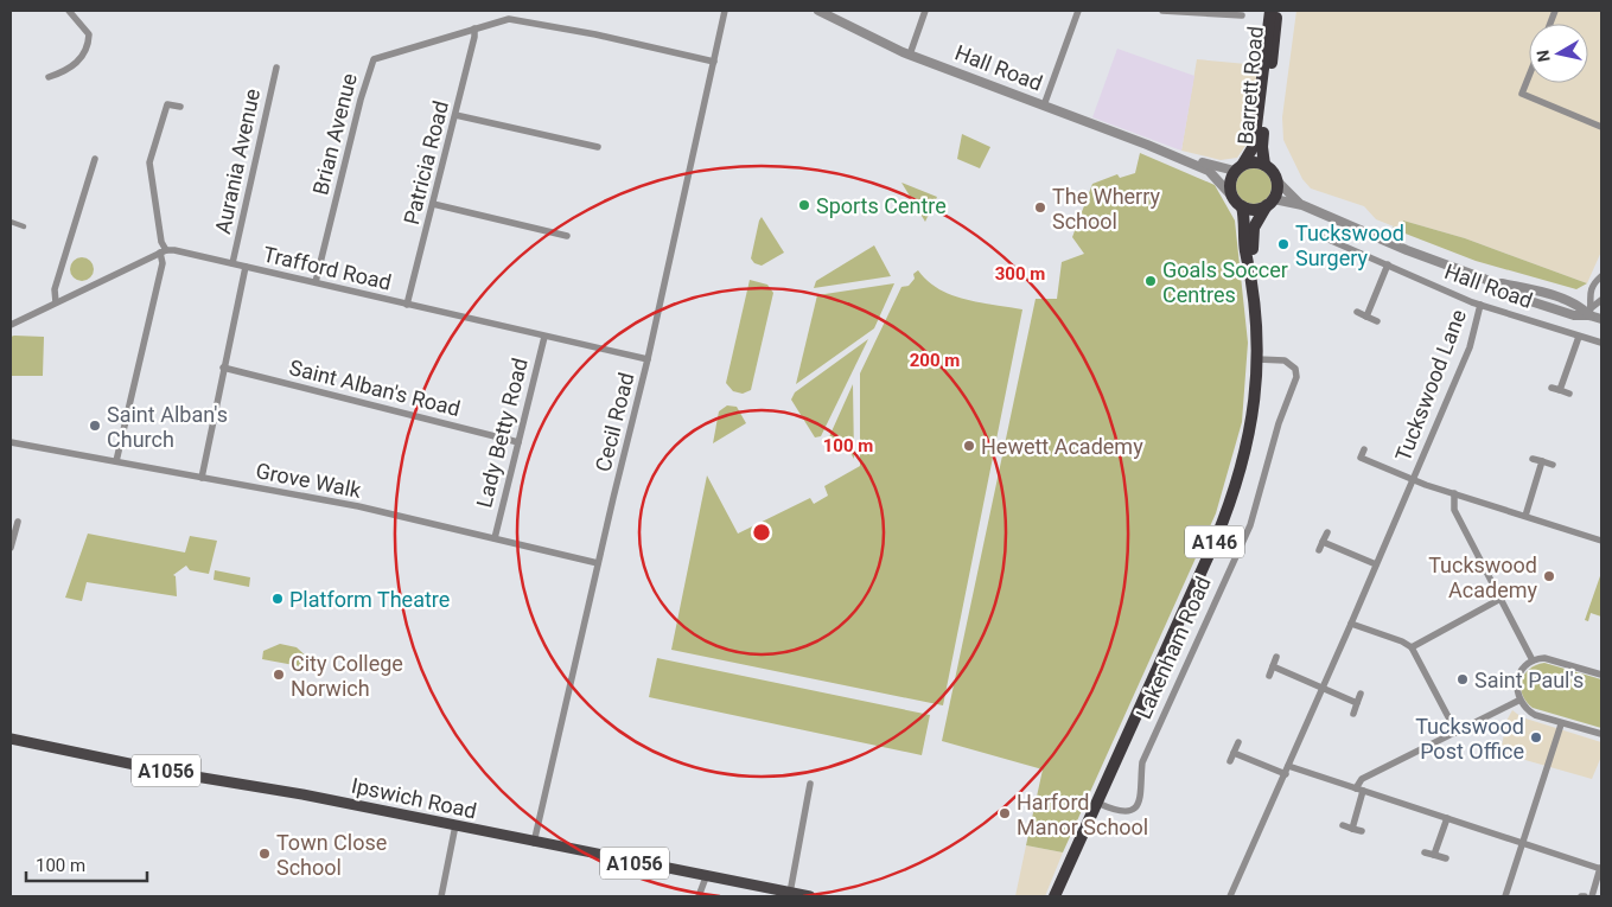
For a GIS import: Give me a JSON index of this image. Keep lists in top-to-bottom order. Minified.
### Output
{"streets":{"highway":["Hall Road","Barrett Road","A146","Lakenham Road"],"main road":["A1056","Ipswich Road"],"street":["Brian Avenue","Aurania Avenue","Patricia Road","Trafford Road","Tuckswood Lane","Saint Alban's Road","Cecil Road","Lady Betty Road","Grove Walk"]},"crossings":[["Hall Road","Barrett Road"],["Hall Road","Tuckswood Lane"],["Hall Road","A146"],["Hall Road","Lakenham Road"],["Barrett Road","A146"],["Barrett Road","Lakenham Road"],["Brian Avenue","Patricia Road"],["Brian Avenue","Trafford Road"],["Brian Avenue","Cecil Road"],["Aurania Avenue","Trafford Road"],["Patricia Road","Trafford Road"],["Trafford Road","Cecil Road"],["Trafford Road","Lady Betty Road"],["Saint Alban's Road","Lady Betty Road"],["Cecil Road","Grove Walk"],["Cecil Road","Ipswich Road"],["Lady Betty Road","Grove Walk"],["A146","Lakenham Road"]],"places":["Sports Centre","The Wherry School","Tuckswood Surgery","Goals Soccer Centres","Saint Alban's Church","Hewett Academy","Tuckswood Academy","Platform Theatre","City College Norwich","Saint Paul's","Tuckswood Post Office","Harford Manor School","Town Close School"],"scale_bar":"100 m","north":"left","rings":["300 m","200 m","100 m"]}
